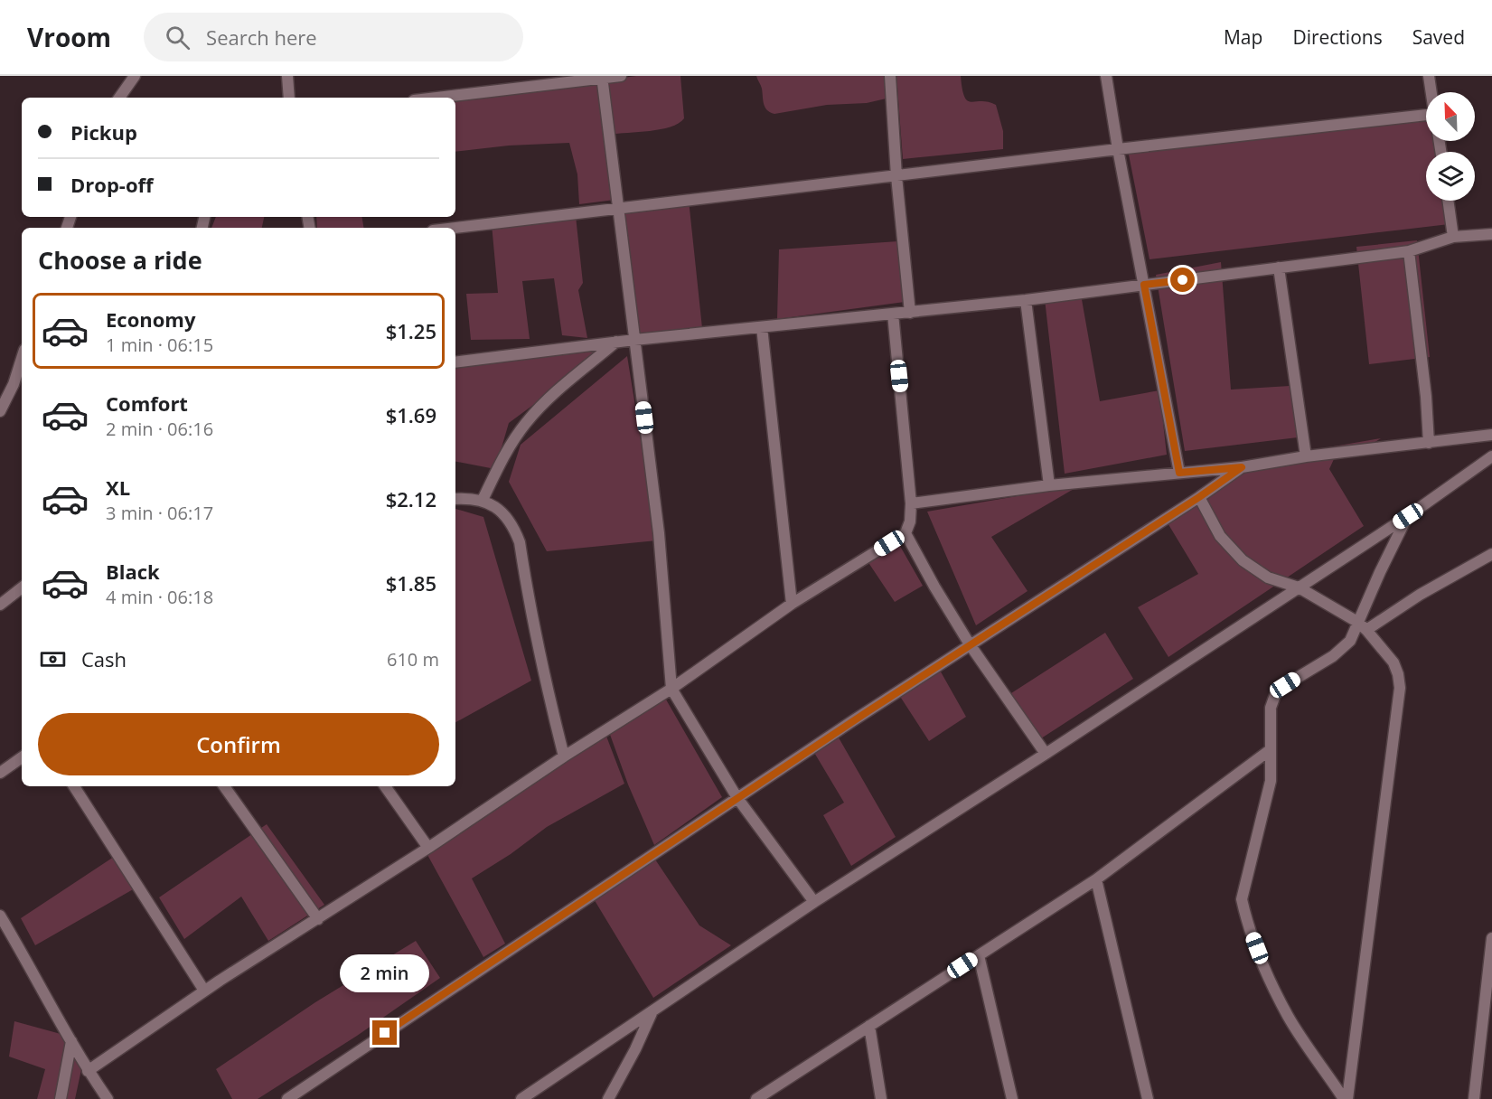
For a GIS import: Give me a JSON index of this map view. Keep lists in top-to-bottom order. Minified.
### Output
{"north":"top left","page":{"header":"Vroom","search":"Search here","nav":["Map","Directions","Saved"],"banner":["Pickup","Drop-off"],"heading":"Choose a ride","list":[{"name":"Economy","note":"1 min · 06:15","value":"$1.25"},{"name":"Comfort","note":"2 min · 06:16","value":"$1.69"},{"name":"XL","note":"3 min · 06:17","value":"$2.12"},{"name":"Black","note":"4 min · 06:18","value":"$1.85"}],"pay":["Cash","610 m"],"buttons":"Confirm","bubble":"2 min"}}
